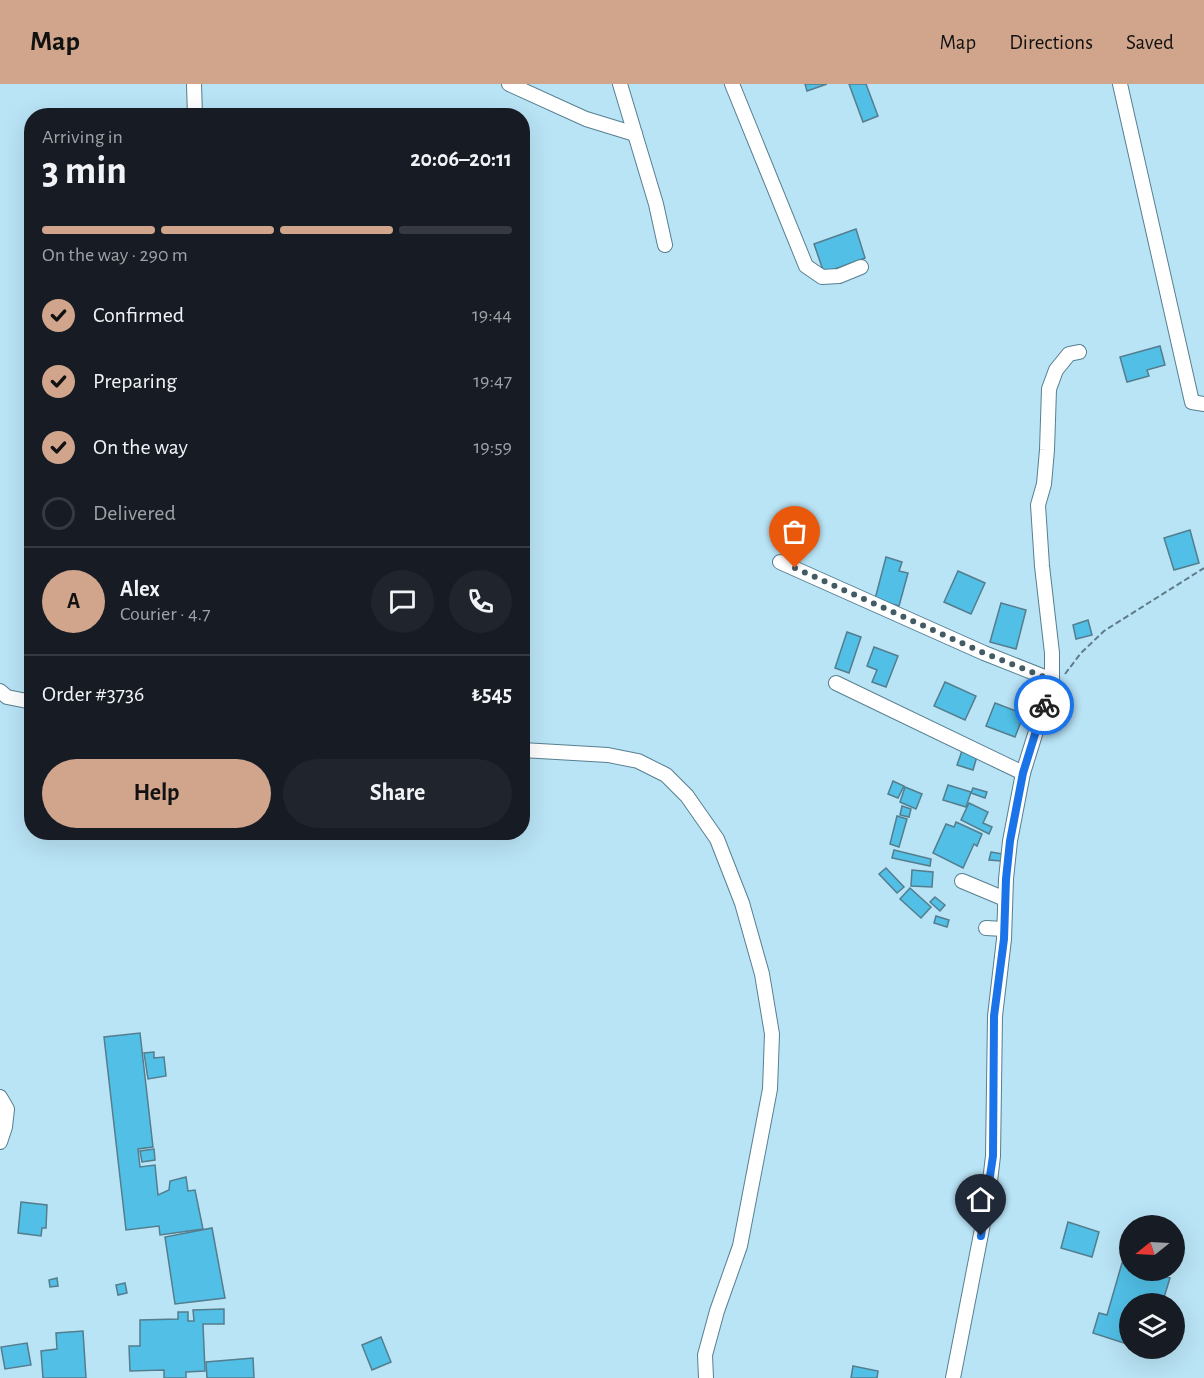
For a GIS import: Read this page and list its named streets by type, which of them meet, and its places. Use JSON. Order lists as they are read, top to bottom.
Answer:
{
  "north": "left",
  "page": {
    "header": "Map",
    "nav": ["Map", "Directions", "Saved"],
    "heading": ["3 min", "Arriving in", "20:06–20:11"],
    "panel": [
      "Alex",
      "Courier · 4.7",
      "Order #3736",
      "₺545"
    ],
    "bar": "On the way · 290 m",
    "list": [
      ["Confirmed", "19:44"],
      ["Preparing", "19:47"],
      ["On the way", "19:59"],
      "Delivered"
    ],
    "round": "A",
    "buttons": ["Help", "Share"]
  }
}
